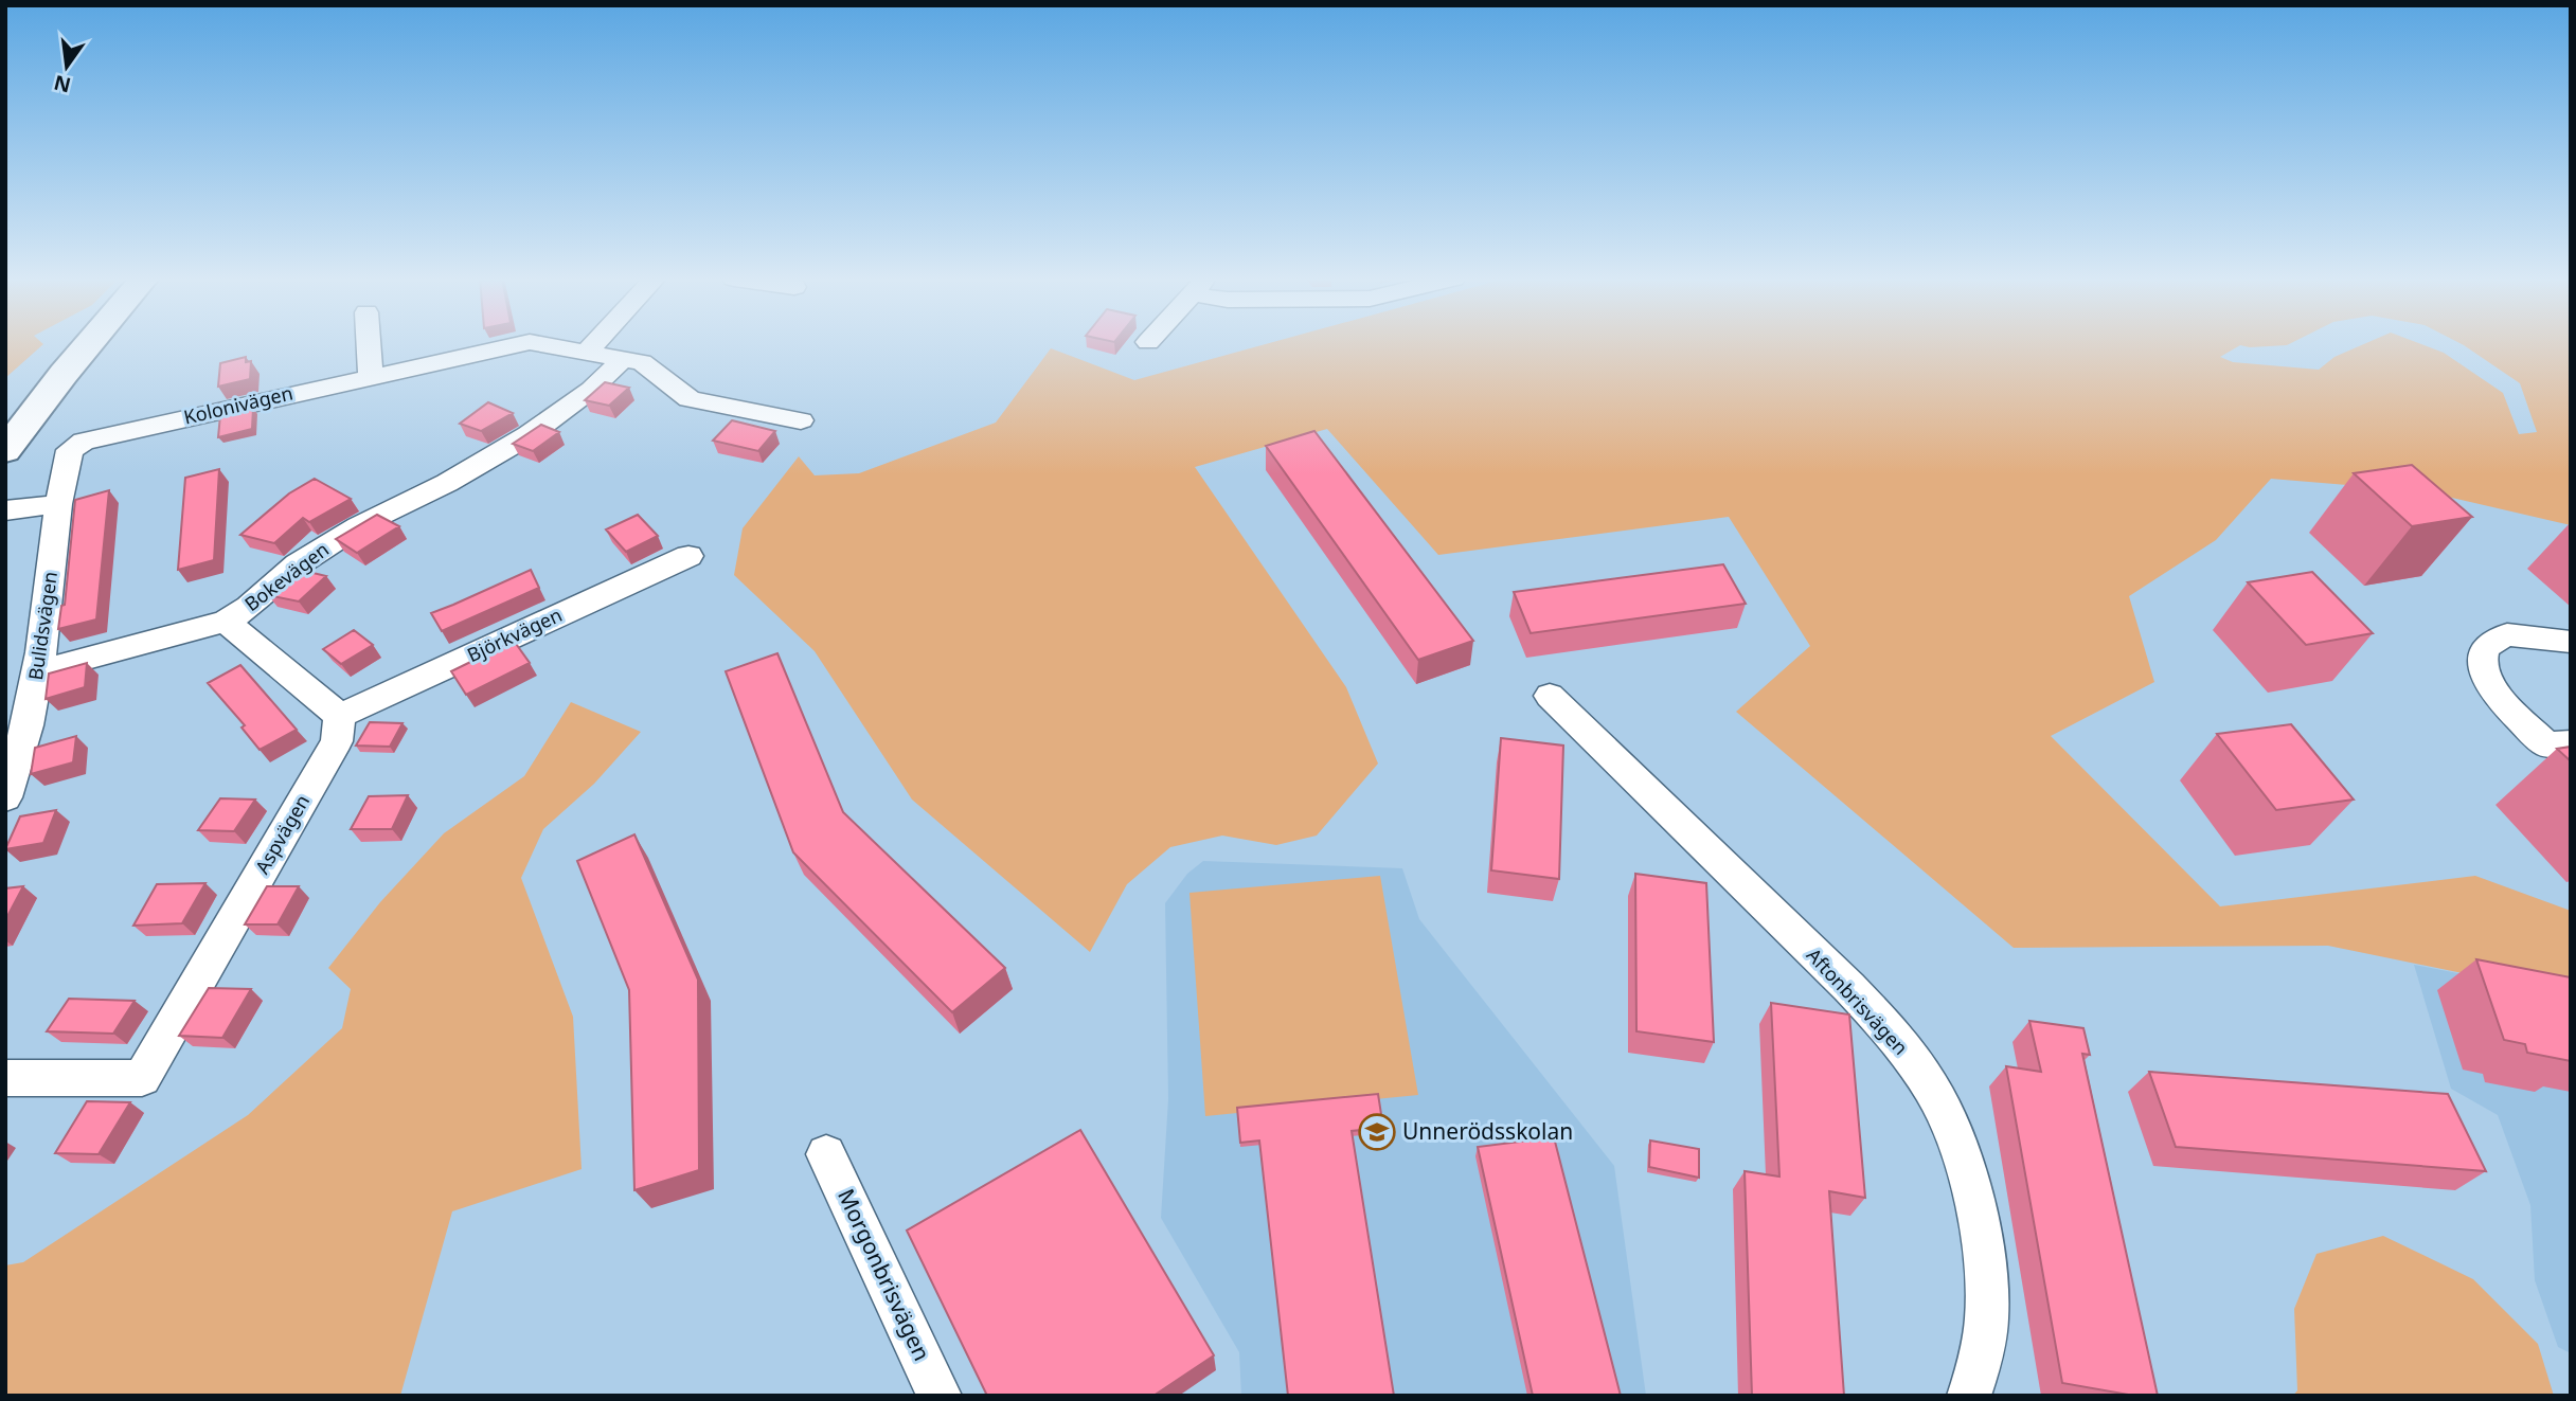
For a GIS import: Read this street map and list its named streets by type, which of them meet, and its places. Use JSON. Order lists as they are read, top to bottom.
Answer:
{
  "streets": {
    "street": [
      "Kolonivägen",
      "Bokevägen",
      "Bulidsvägen",
      "Björkvägen",
      "Aspvägen",
      "Aftonbrisvägen",
      "Morgonbrisvägen"
    ]
  },
  "crossings": [
    ["Kolonivägen", "Bokevägen"],
    ["Kolonivägen", "Bulidsvägen"],
    ["Bokevägen", "Bulidsvägen"],
    ["Björkvägen", "Aspvägen"]
  ],
  "places": {
    "school or university": ["Unnerödsskolan"]
  },
  "north": "bottom"
}
